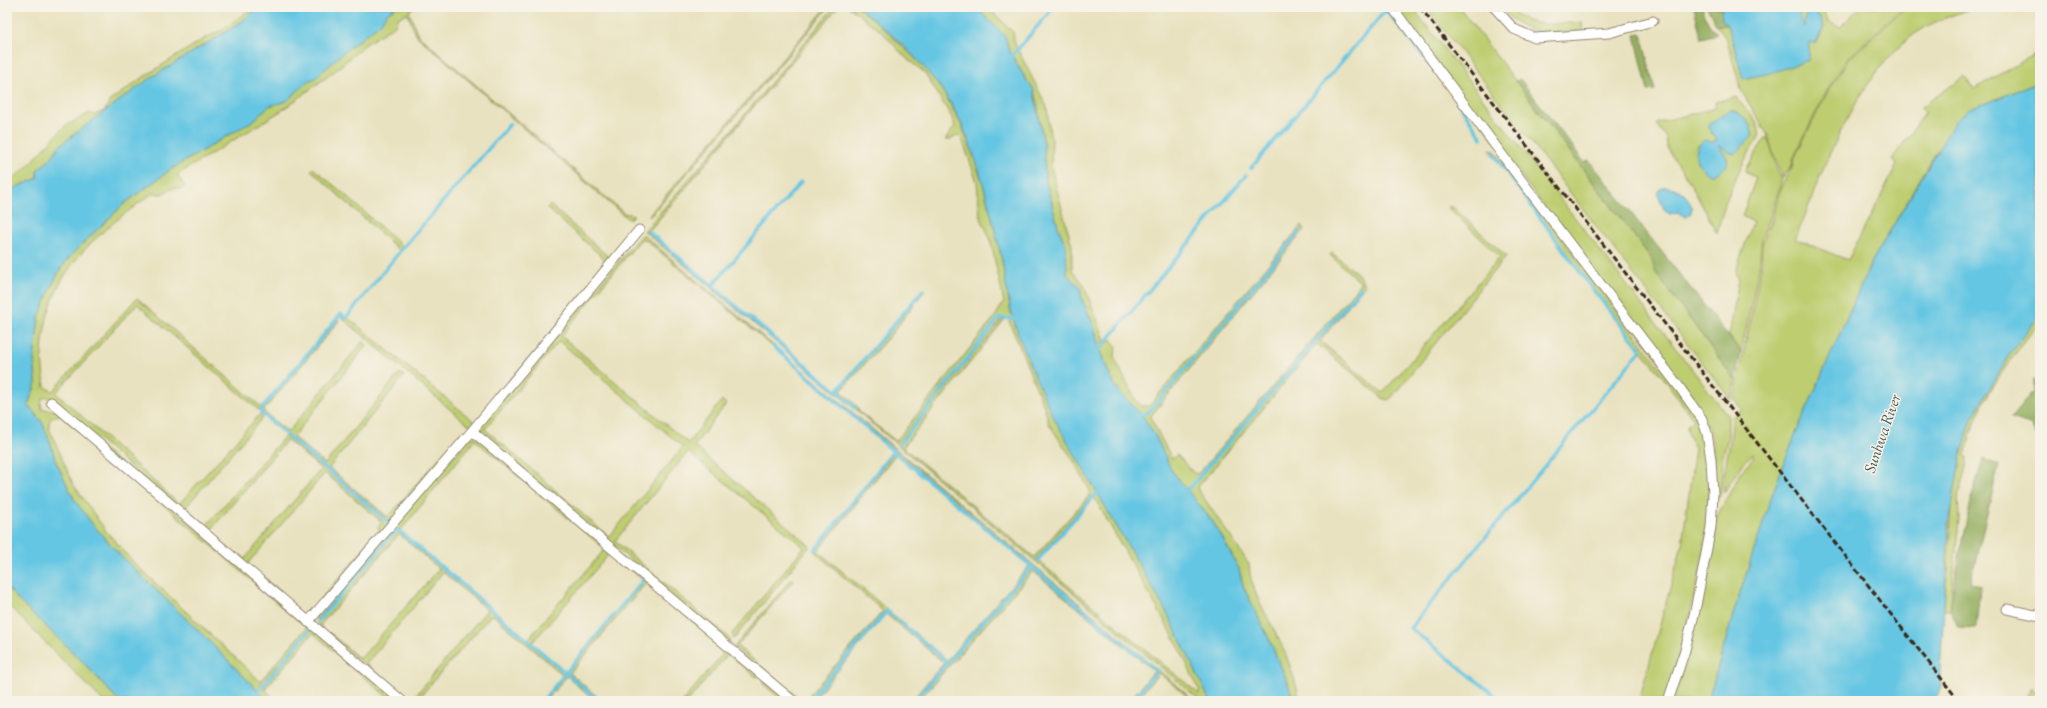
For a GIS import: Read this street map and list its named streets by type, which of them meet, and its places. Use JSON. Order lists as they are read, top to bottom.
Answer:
{
  "water": ["Sunhwa River"]
}
